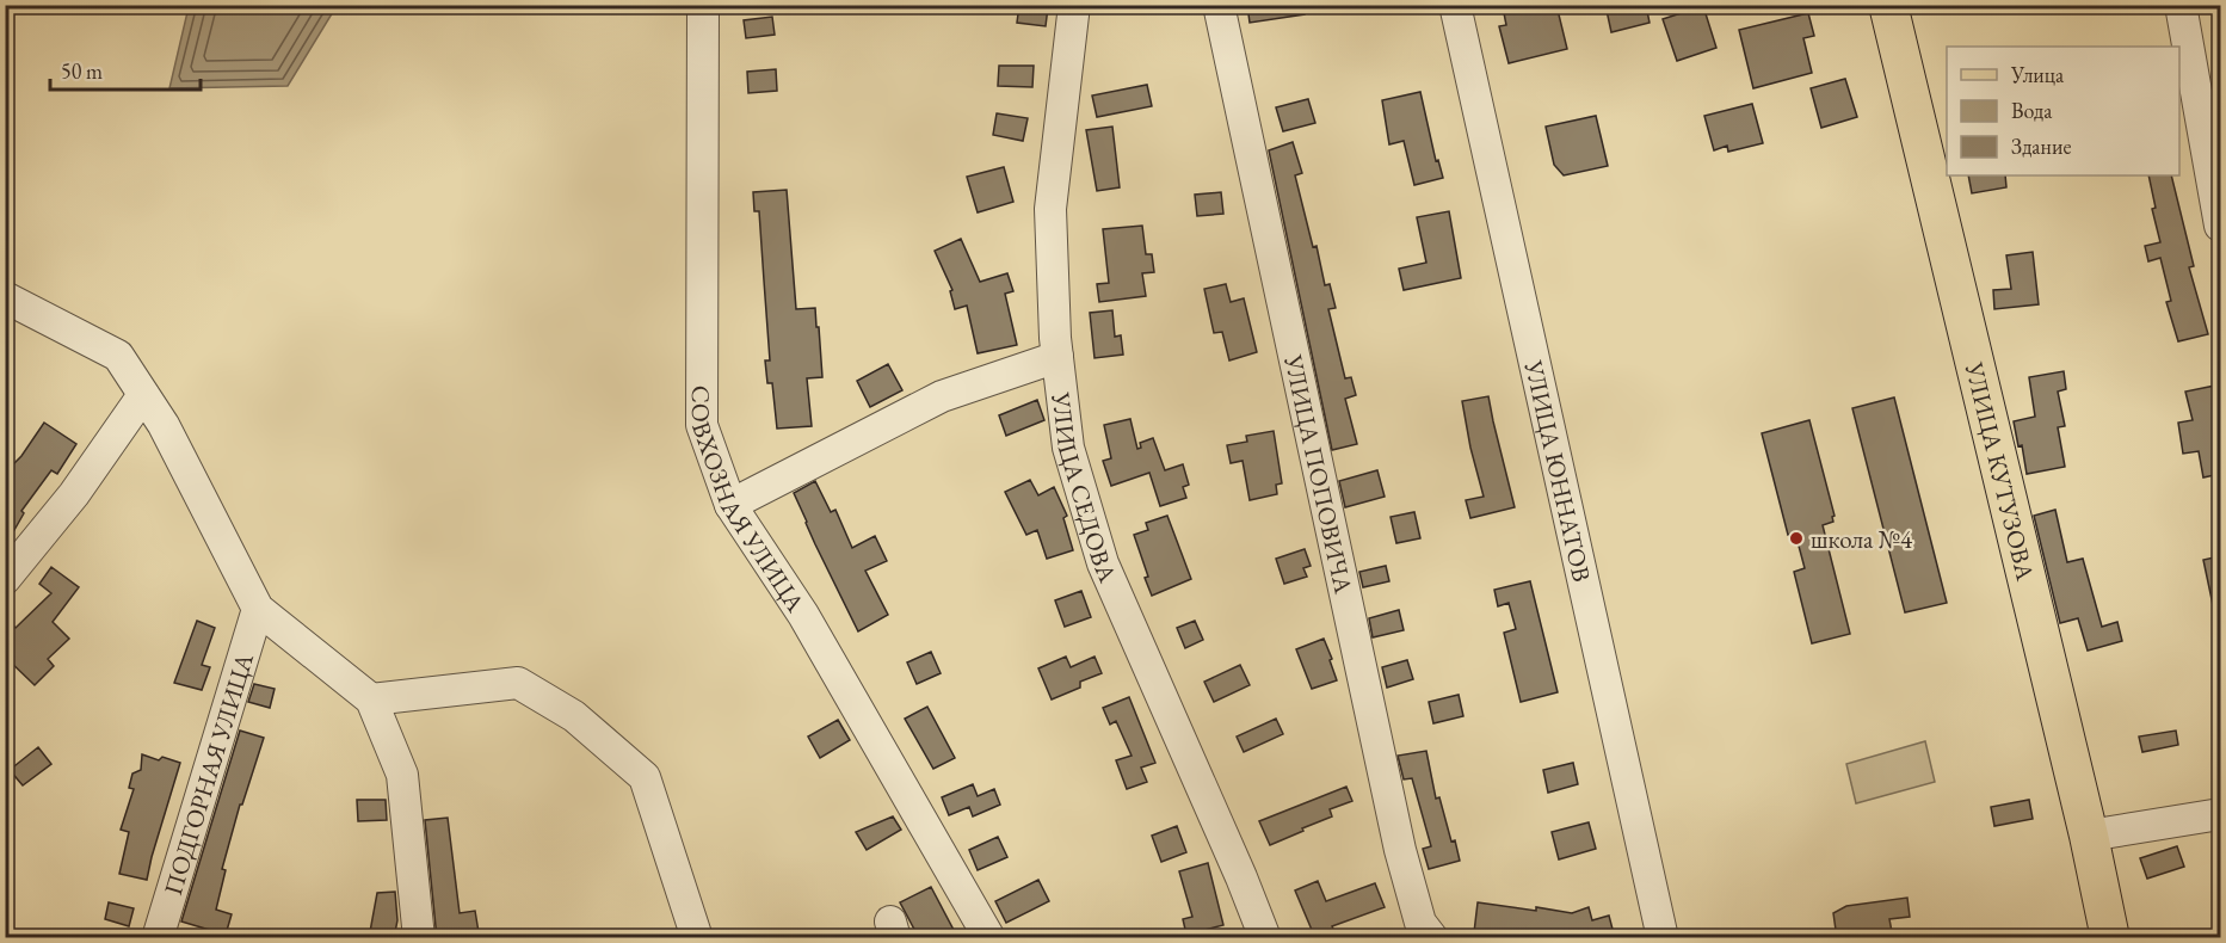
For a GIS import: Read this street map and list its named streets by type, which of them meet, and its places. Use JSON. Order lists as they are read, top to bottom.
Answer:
{
  "streets": {
    "main road": ["УЛИЦА КУТУЗОВА"],
    "street": [
      "УЛИЦА ЮННАТОВ",
      "УЛИЦА ПОПОВИЧА",
      "УЛИЦА СЕДОВА",
      "СОВХОЗНАЯ УЛИЦА",
      "ПОДГОРНАЯ УЛИЦА"
    ]
  },
  "places": ["школа №4"],
  "legend": ["Улица", "Вода", "Здание"],
  "scale_bar": "50 m"
}
